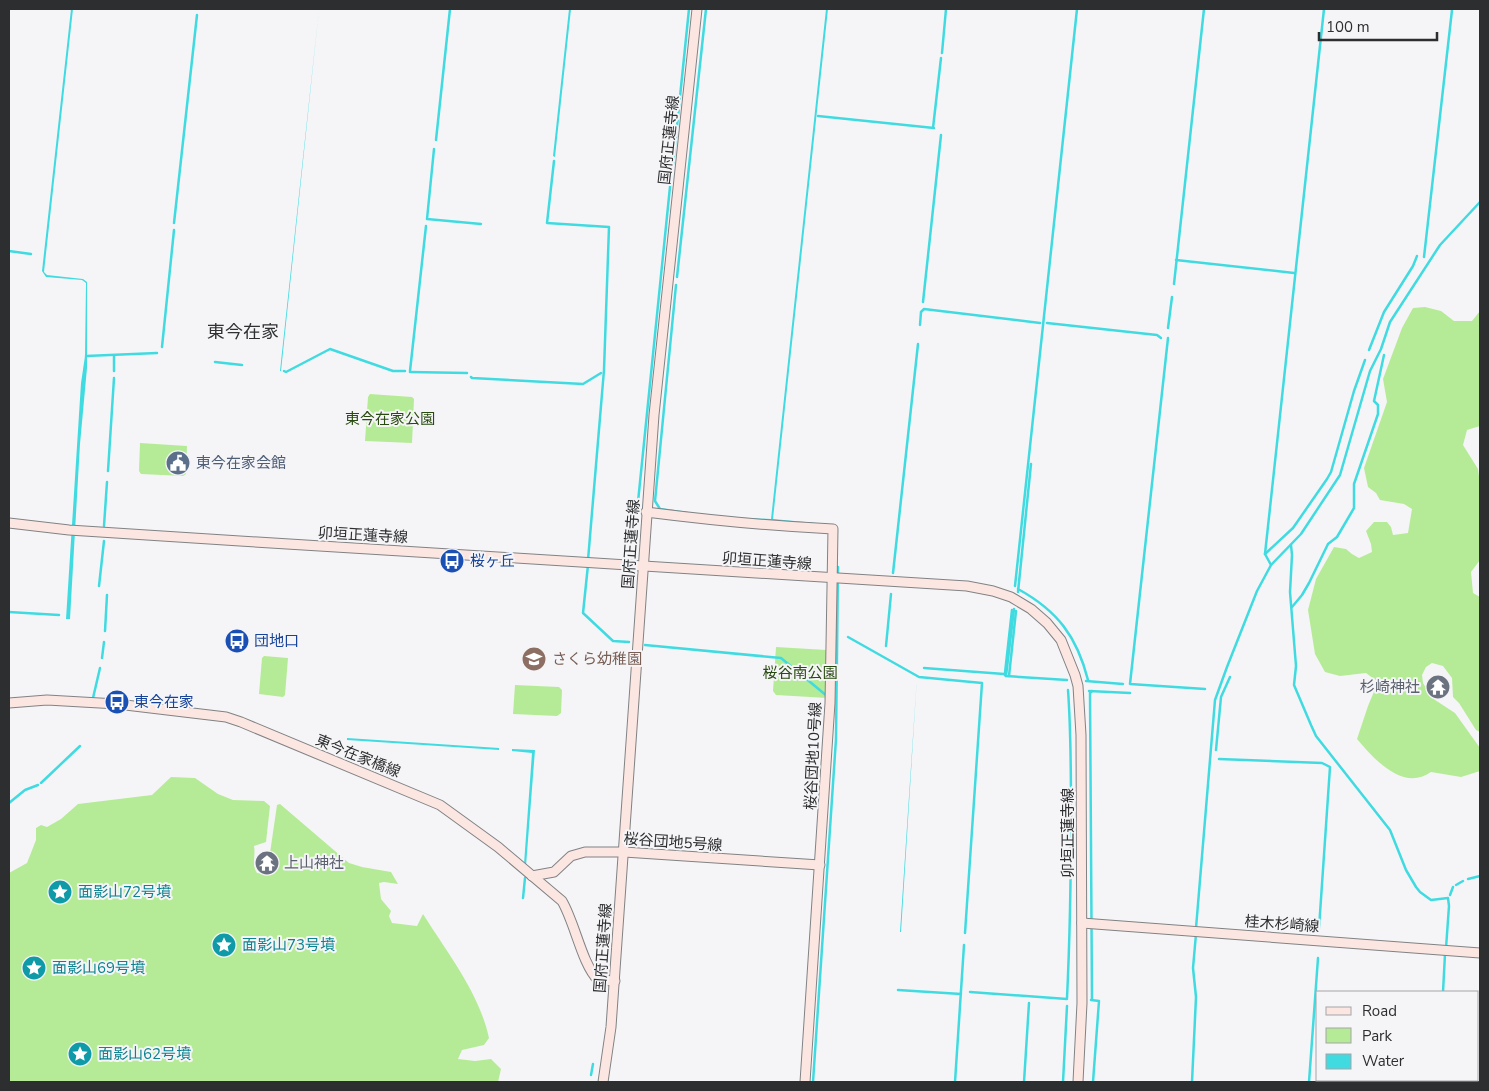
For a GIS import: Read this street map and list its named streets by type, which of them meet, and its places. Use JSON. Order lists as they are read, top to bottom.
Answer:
{
  "streets": {
    "main road": [
      "国府正蓮寺線",
      "卯垣正蓮寺線",
      "東今在家橋線",
      "桜谷団地10号線",
      "桜谷団地5号線",
      "桂木杉崎線"
    ]
  },
  "crossings": [
    ["国府正蓮寺線", "卯垣正蓮寺線"],
    ["国府正蓮寺線", "東今在家橋線"],
    ["国府正蓮寺線", "桜谷団地10号線"],
    ["国府正蓮寺線", "桜谷団地5号線"],
    ["卯垣正蓮寺線", "桜谷団地10号線"],
    ["卯垣正蓮寺線", "桂木杉崎線"],
    ["東今在家橋線", "桜谷団地5号線"],
    ["桜谷団地10号線", "桜谷団地5号線"]
  ],
  "districts": ["東今在家"],
  "parks": ["東今在家公園", "桜谷南公園"],
  "places": {
    "public building": ["東今在家会館"],
    "bus stop": ["桜ヶ丘", "団地口", "東今在家"],
    "school or university": ["さくら幼稚園"],
    "temple": ["杉崎神社", "上山神社"],
    "place": [
      "面影山72号墳",
      "面影山73号墳",
      "面影山69号墳",
      "面影山62号墳"
    ]
  },
  "legend": ["Road", "Park", "Water"],
  "scale_bar": "100 m"
}
